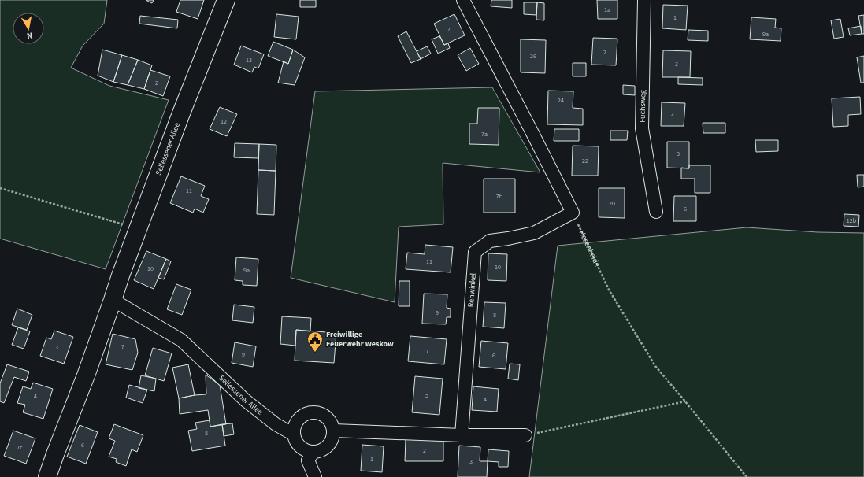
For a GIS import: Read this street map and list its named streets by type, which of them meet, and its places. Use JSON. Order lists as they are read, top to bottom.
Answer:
{
  "streets": {
    "main road": ["Sellessener Allee"],
    "street": ["Fuchsweg", "Rehwinkel"],
    "path": ["Hasenheide"]
  },
  "crossings": [
    ["Hasenheide", "Rehwinkel"]
  ],
  "places": {
    "public building": ["Freiwillige Feuerwehr Weskow"]
  },
  "house_numbers": [
    "1a",
    "1",
    "7",
    "9a",
    "2",
    "26",
    "13",
    "3",
    "2",
    "24",
    "4",
    "12",
    "7a",
    "5",
    "22",
    "11",
    "7b",
    "20",
    "6",
    "12b",
    "11",
    "10",
    "10",
    "9a",
    "9",
    "8",
    "7",
    "3",
    "7",
    "9",
    "6",
    "5",
    "4",
    "4",
    "8",
    "6",
    "7c",
    "2",
    "1",
    "3"
  ],
  "north": "bottom"
}
